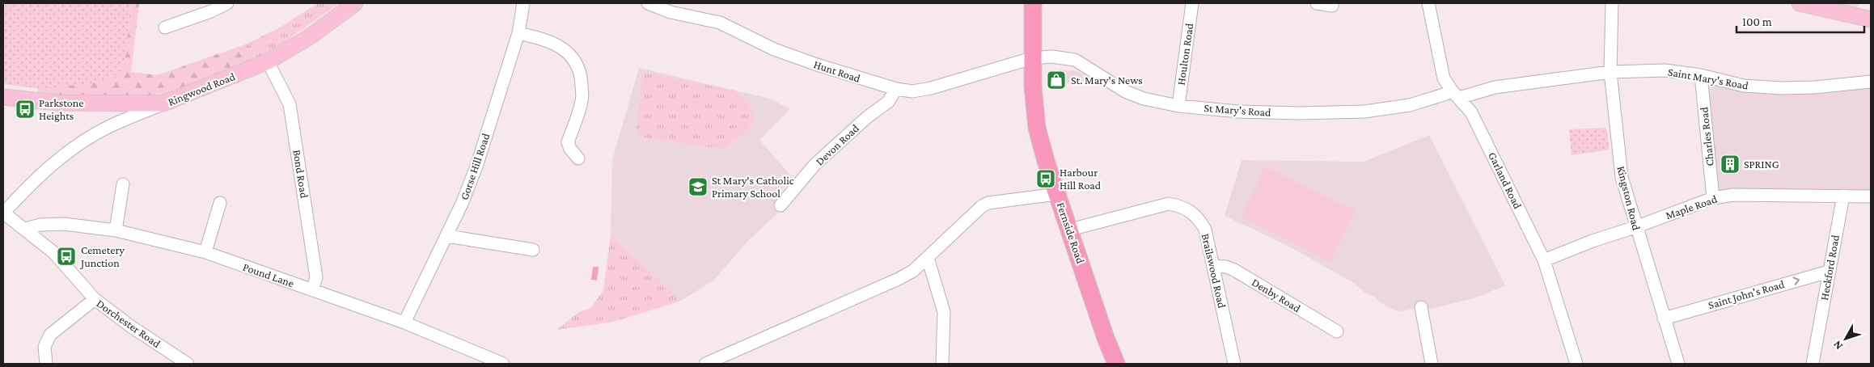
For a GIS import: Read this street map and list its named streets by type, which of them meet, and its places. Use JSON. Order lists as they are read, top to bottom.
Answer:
{
  "streets": {
    "highway": ["Fernside Road"],
    "main road": ["Ringwood Road"],
    "street": [
      "Houlton Road",
      "Hunt Road",
      "Saint Mary's Road",
      "St Mary's Road",
      "Charles Road",
      "Devon Road",
      "Gorse Hill Road",
      "Bond Road",
      "Garland Road",
      "Kingston Road",
      "Maple Road",
      "Heckford Road",
      "Brailswood Road",
      "Pound Lane",
      "Saint John's Road",
      "Denby Road",
      "Dorchester Road"
    ]
  },
  "crossings": [
    ["Houlton Road", "St Mary's Road"],
    ["Hunt Road", "St Mary's Road"],
    ["Hunt Road", "Devon Road"],
    ["Hunt Road", "Fernside Road"],
    ["Saint Mary's Road", "St Mary's Road"],
    ["Saint Mary's Road", "Charles Road"],
    ["Saint Mary's Road", "Kingston Road"],
    ["Ringwood Road", "Bond Road"],
    ["St Mary's Road", "Garland Road"],
    ["St Mary's Road", "Fernside Road"],
    ["Charles Road", "Maple Road"],
    ["Gorse Hill Road", "Pound Lane"],
    ["Bond Road", "Pound Lane"],
    ["Garland Road", "Maple Road"],
    ["Kingston Road", "Maple Road"],
    ["Kingston Road", "Saint John's Road"],
    ["Maple Road", "Heckford Road"],
    ["Fernside Road", "Brailswood Road"],
    ["Heckford Road", "Saint John's Road"],
    ["Brailswood Road", "Denby Road"],
    ["Pound Lane", "Dorchester Road"]
  ],
  "one_way": ["Saint John's Road"],
  "places": {
    "shop": ["St. Mary's News"],
    "bus stop": ["Parkstone Heights", "Harbour Hill Road", "Cemetery Junction"],
    "building": ["SPRING"],
    "school or university": ["St Mary's Catholic Primary School"]
  },
  "scale_bar": "100 m",
  "north": "bottom left"
}
